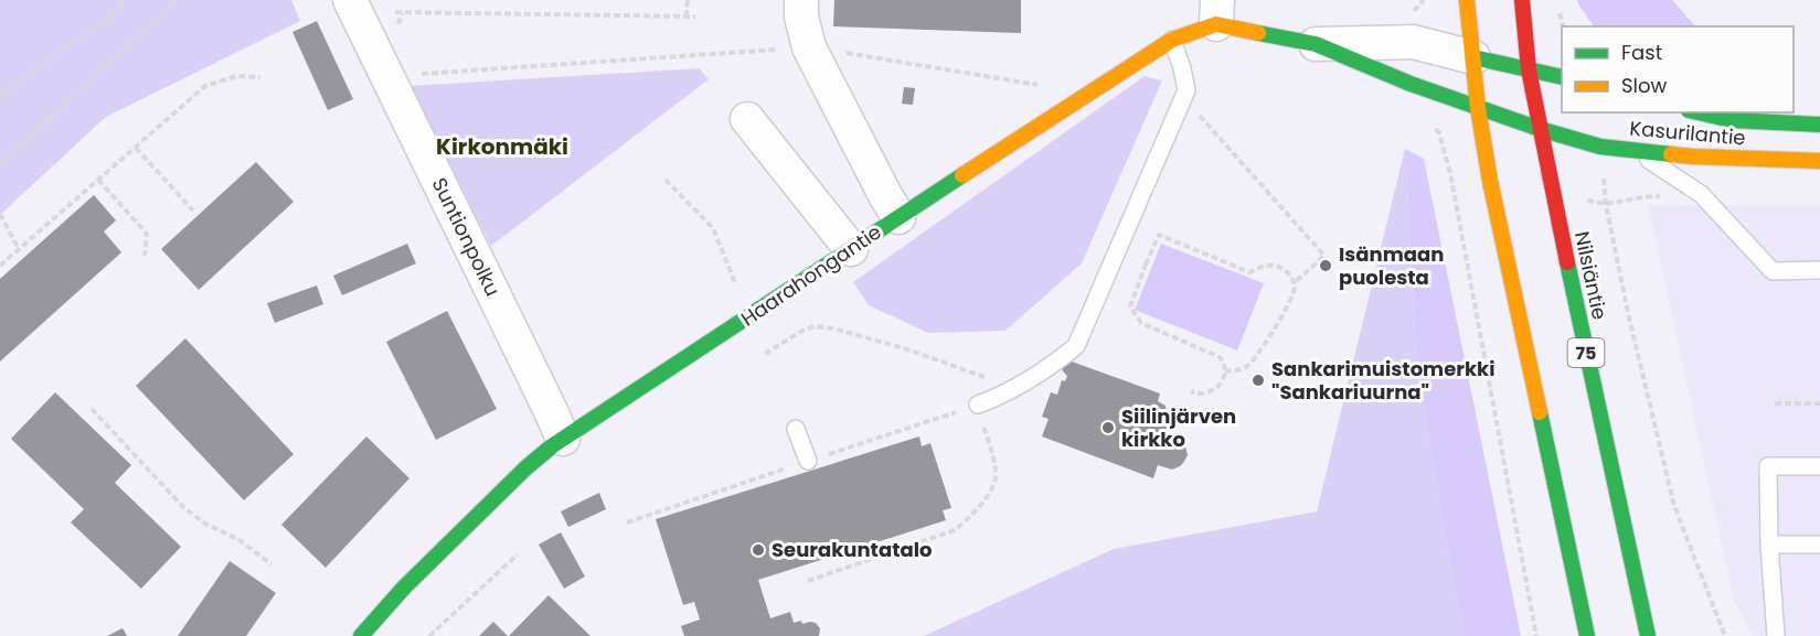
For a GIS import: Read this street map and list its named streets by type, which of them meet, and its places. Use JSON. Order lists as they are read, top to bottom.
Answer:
{
  "streets": {
    "street": [
      "Kasurilantie",
      "Suntionpolku",
      "Haarahongantie",
      "Nilsiäntie",
      "75"
    ]
  },
  "crossings": [
    ["Kasurilantie", "Haarahongantie"],
    ["Kasurilantie", "Nilsiäntie"],
    ["Suntionpolku", "Haarahongantie"]
  ],
  "districts": ["Kirkonmäki"],
  "places": [
    "Isänmaan puolesta",
    "Sankarimuistomerkki \"Sankariuurna\"",
    "Siilinjärven kirkko",
    "Seurakuntatalo"
  ],
  "legend": ["Fast", "Slow"]
}
